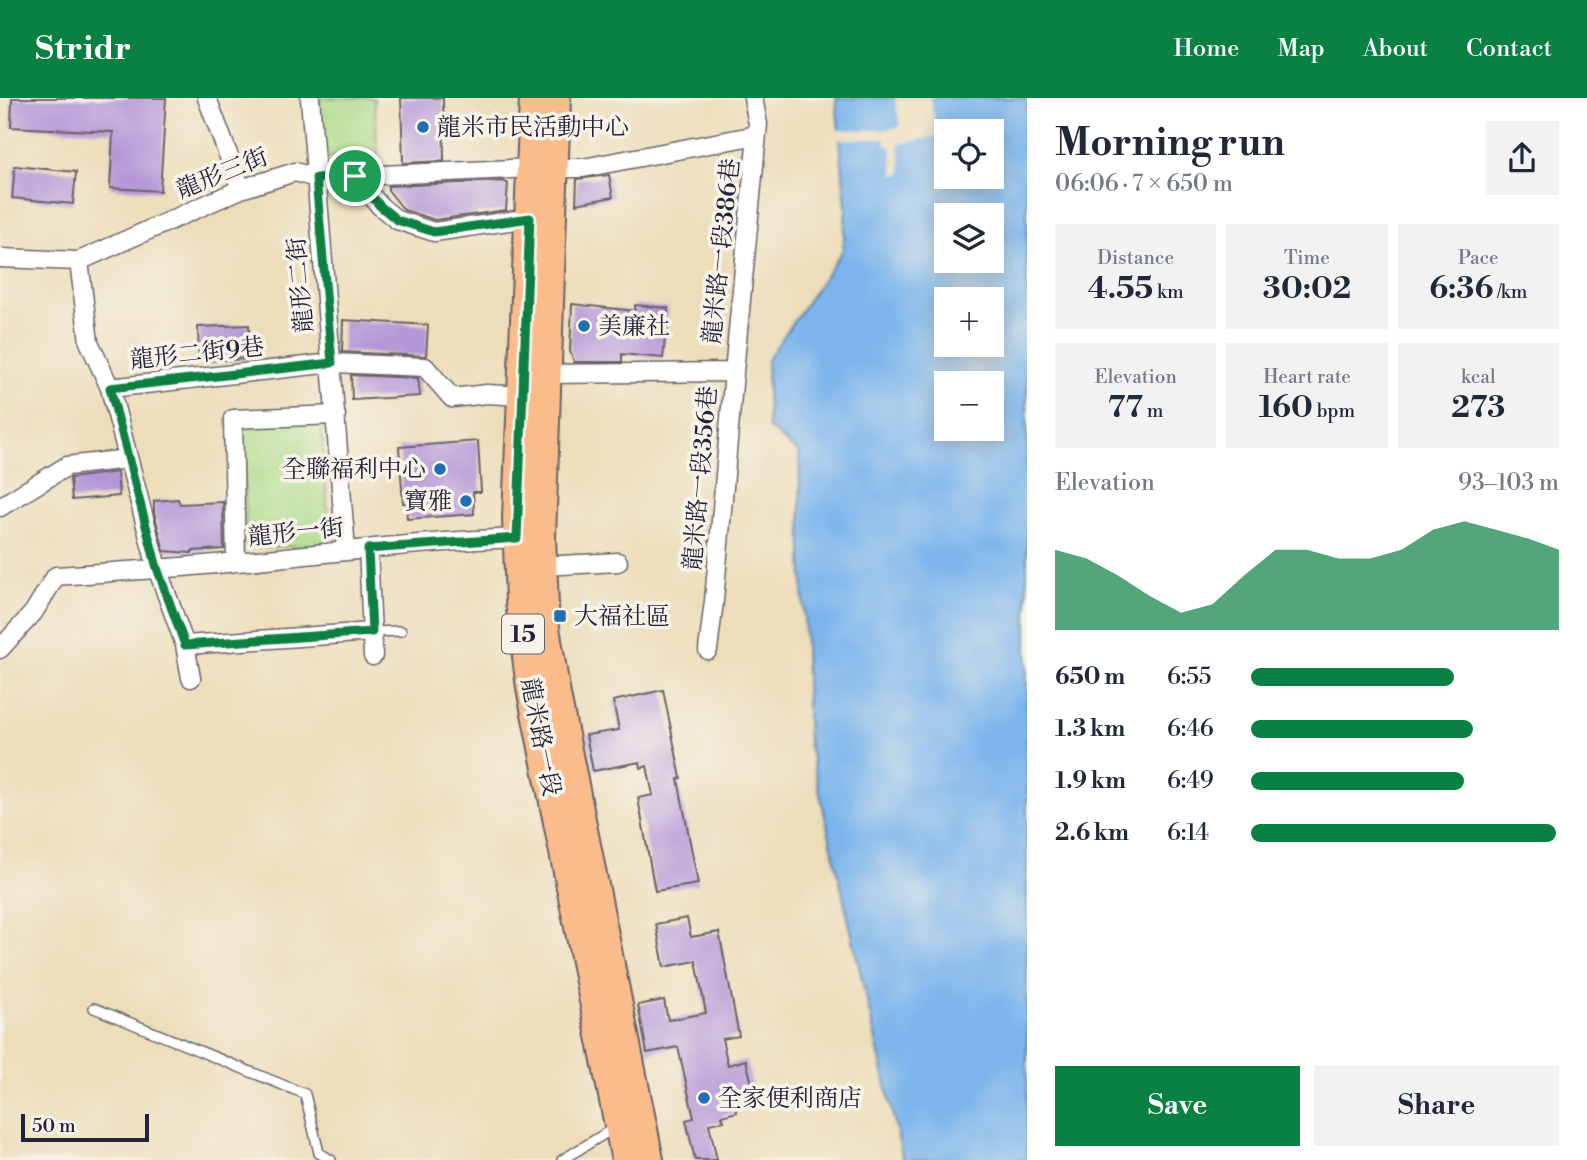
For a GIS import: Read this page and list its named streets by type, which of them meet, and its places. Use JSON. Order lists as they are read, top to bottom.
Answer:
{
  "streets": {
    "main road": ["15", "龍米路一段"],
    "street": [
      "龍形三街",
      "龍米路一段386巷",
      "龍形二街",
      "龍形二街9巷",
      "龍米路一段356巷",
      "龍形一街"
    ]
  },
  "crossings": [
    ["龍形三街", "龍米路一段386巷"],
    ["龍形三街", "龍形二街"],
    ["龍形三街", "龍米路一段"],
    ["龍米路一段386巷", "龍米路一段356巷"],
    ["龍米路一段386巷", "龍米路一段"],
    ["龍形二街", "龍形二街9巷"],
    ["龍形二街", "龍形一街"],
    ["龍形二街9巷", "龍米路一段"],
    ["龍米路一段356巷", "龍米路一段"],
    ["龍形一街", "龍米路一段"]
  ],
  "places": {
    "other": [
      "龍米市民活動中心",
      "美廉社",
      "全聯福利中心",
      "寶雅",
      "全家便利商店"
    ],
    "transit": ["大福社區"]
  },
  "scale_bar": "50 m",
  "page": {
    "header": "Stridr",
    "nav": [
      "Home",
      "Map",
      "About",
      "Contact"
    ],
    "heading": ["Morning run", "06:06 · 7 × 650 m"],
    "map_buttons": ["+", "−"],
    "stats": [
      ["Distance", "4.55 km"],
      ["Time", "30:02"],
      ["Pace", "6:36 /km"],
      ["Elevation", "77 m"],
      ["Heart rate", "160 bpm"],
      ["kcal", "273"]
    ],
    "chart": ["Elevation", "93–103 m"],
    "list": [
      {
        "name": "650 m",
        "note": "6:55"
      },
      {
        "name": "1.3 km",
        "note": "6:46"
      },
      {
        "name": "1.9 km",
        "note": "6:49"
      },
      {
        "name": "2.6 km",
        "note": "6:14"
      }
    ],
    "buttons": ["Save", "Share"],
    "scale": "50 m"
  }
}
